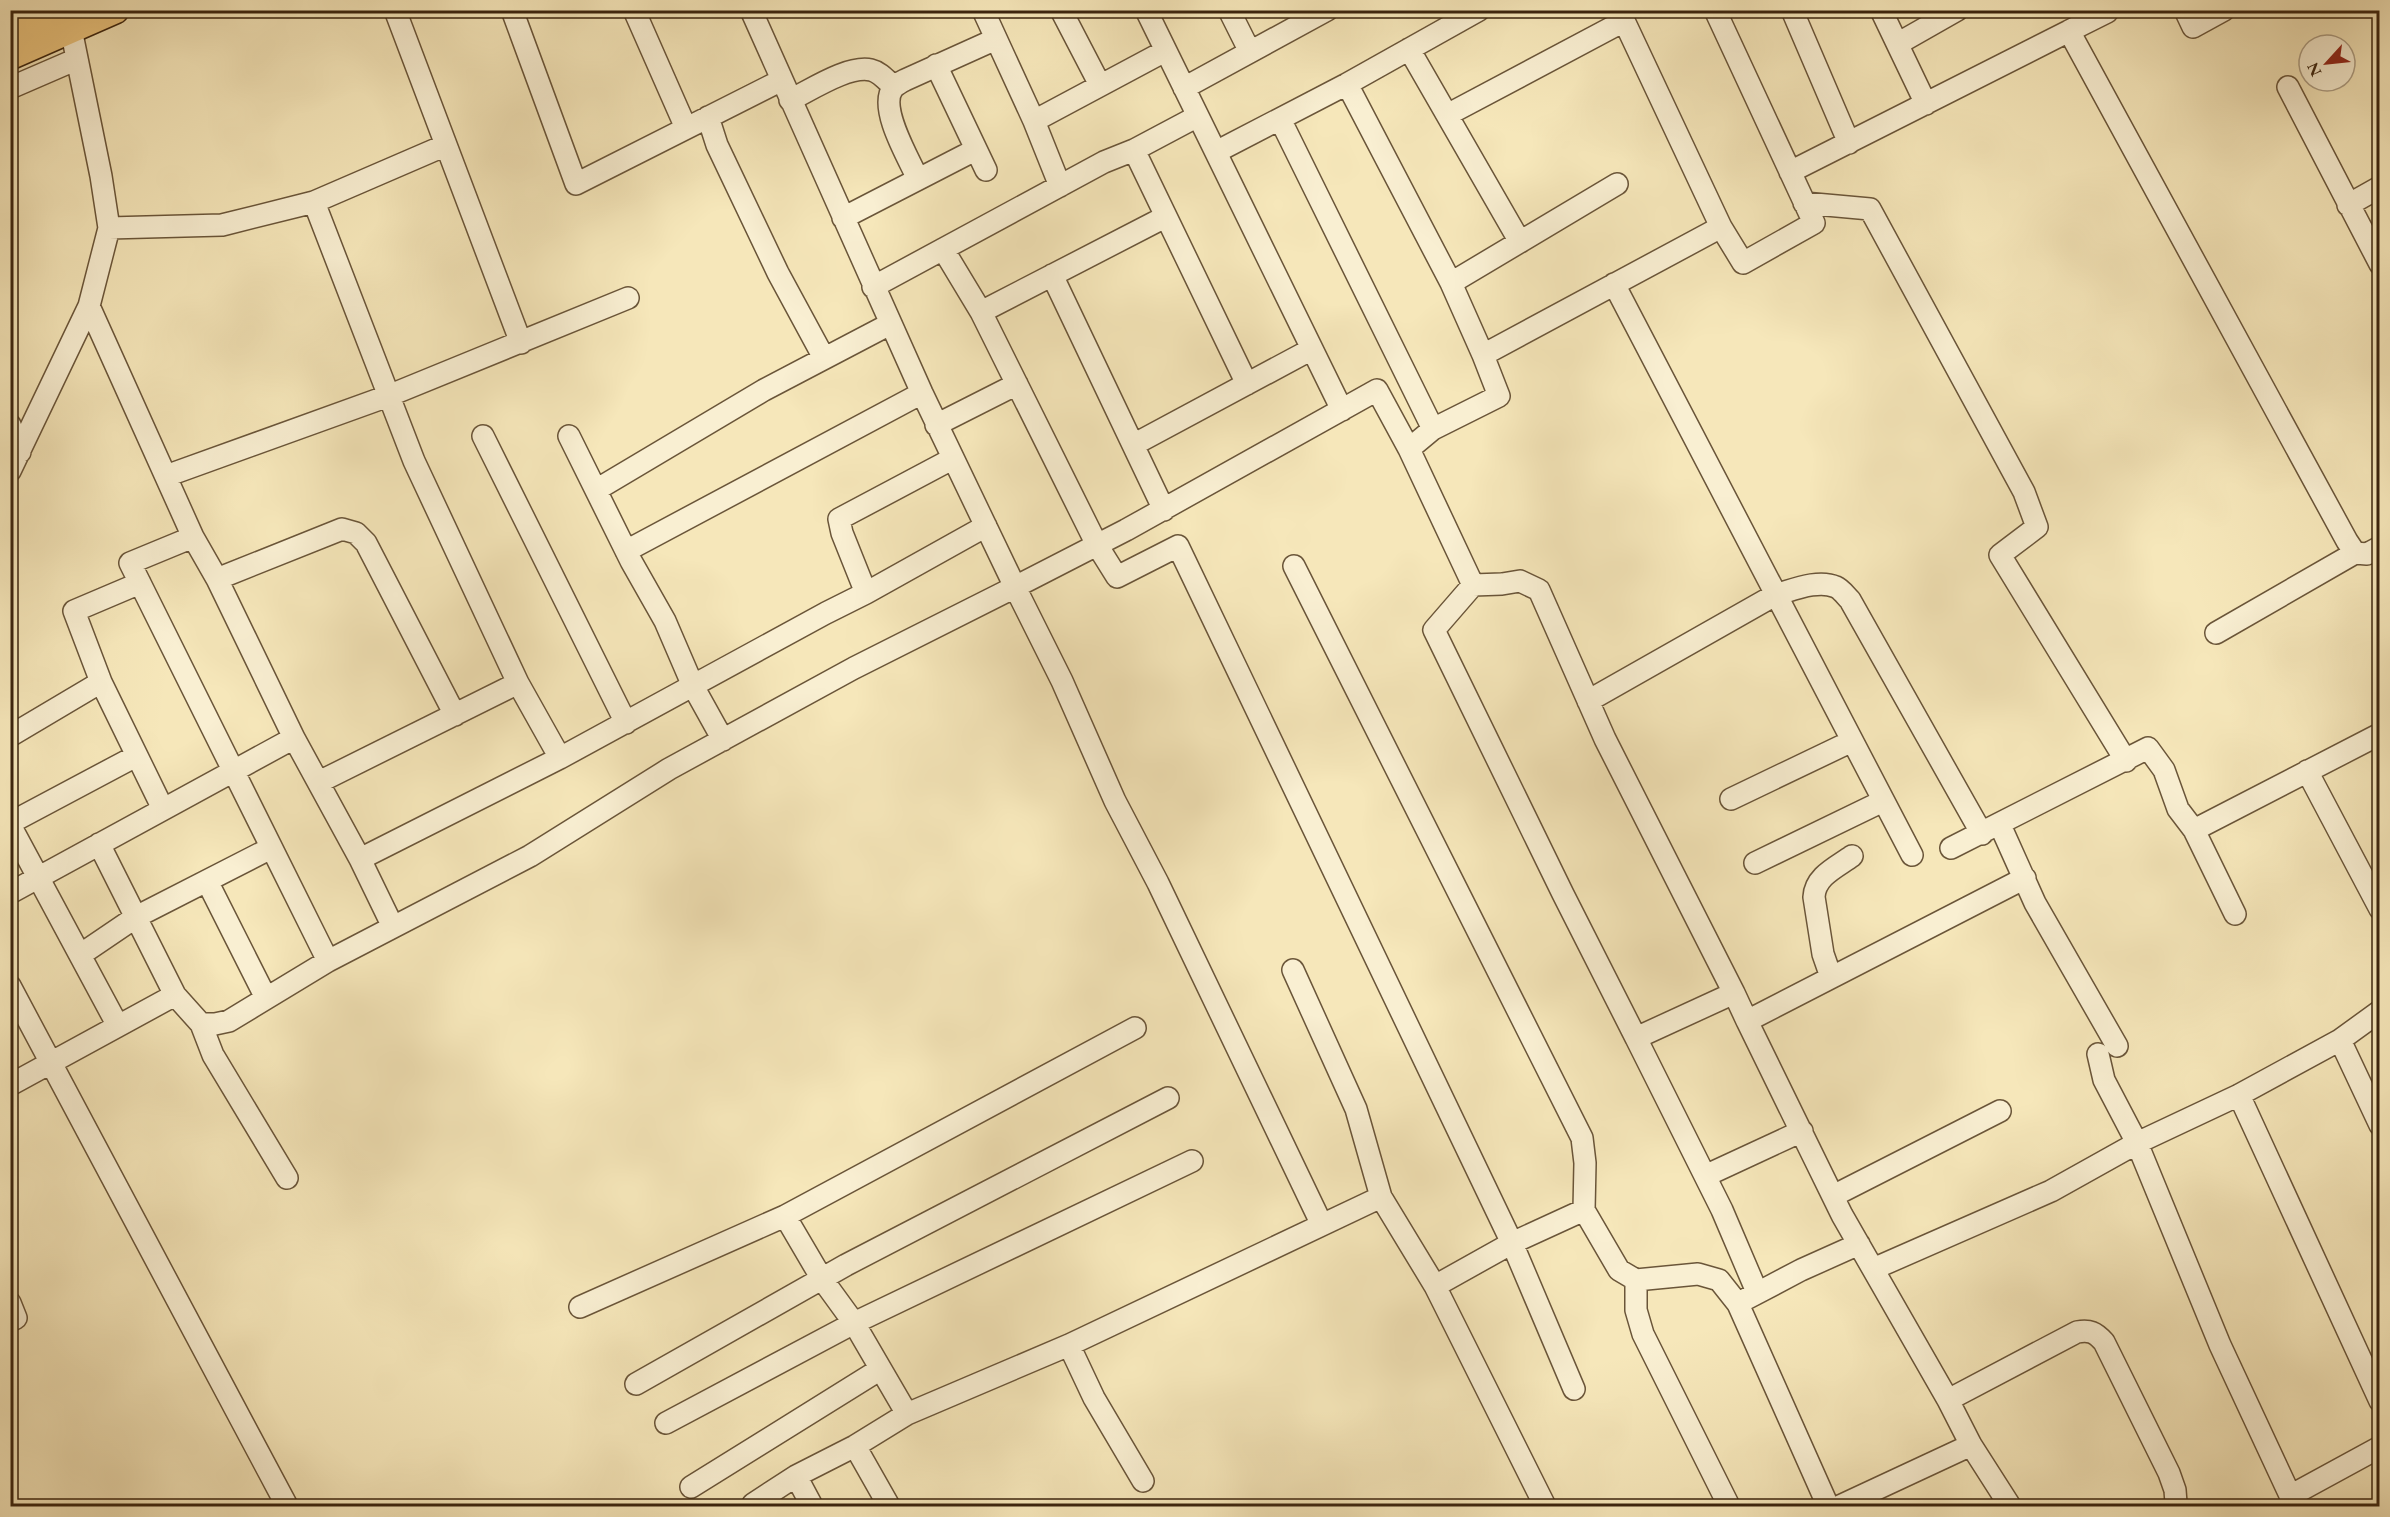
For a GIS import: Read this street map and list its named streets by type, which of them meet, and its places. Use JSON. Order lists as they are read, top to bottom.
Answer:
{
  "north": "bottom left"
}
